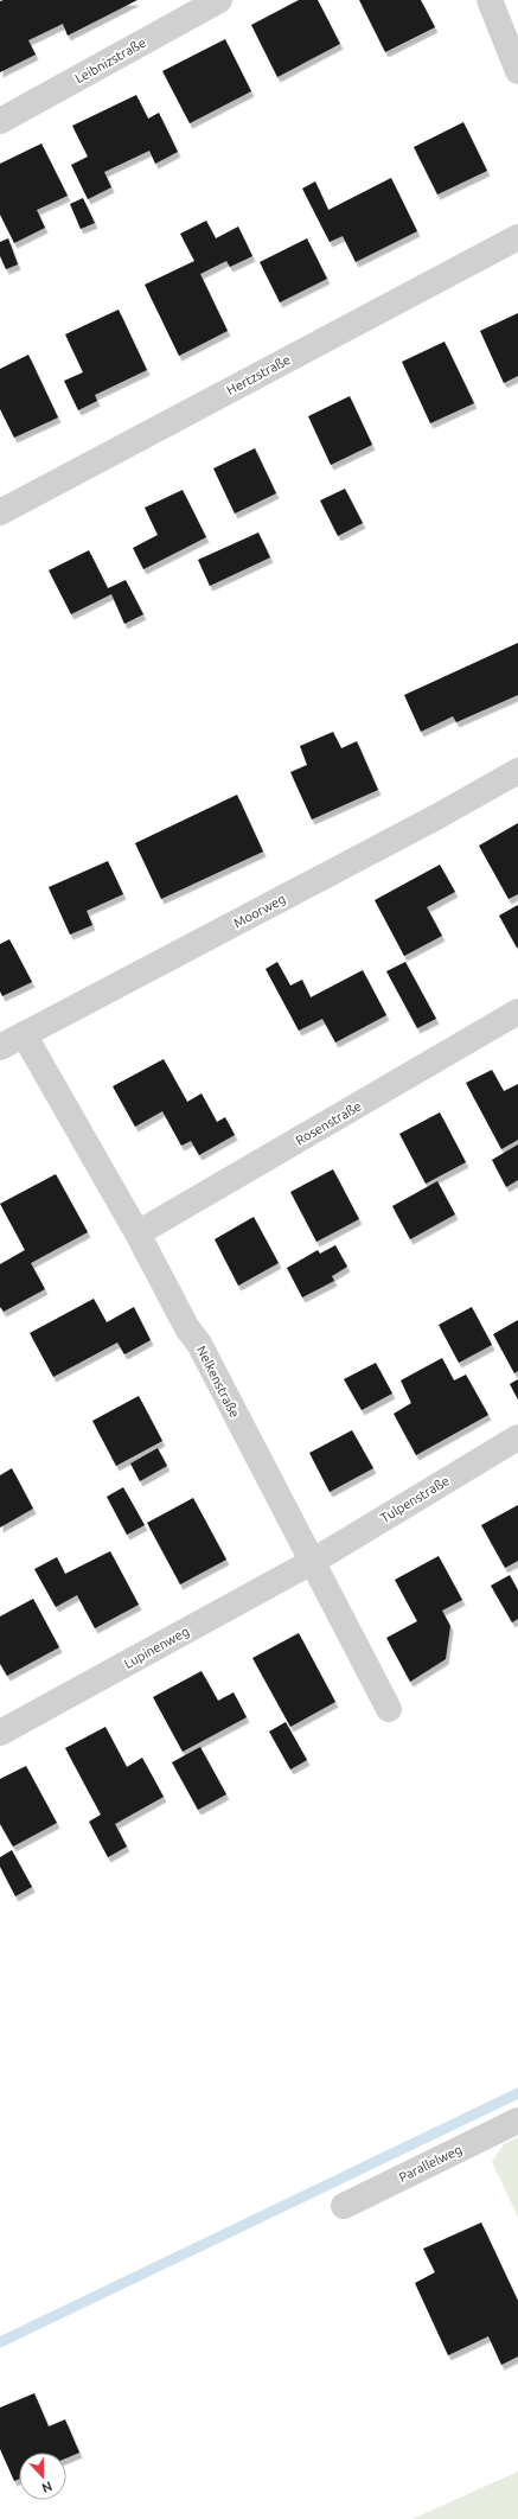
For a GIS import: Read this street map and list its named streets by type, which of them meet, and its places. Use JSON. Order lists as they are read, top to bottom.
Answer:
{
  "streets": {
    "street": [
      "Leibnizstraße",
      "Hertzstraße",
      "Moorweg",
      "Rosenstraße",
      "Nelkenstraße",
      "Tulpenstraße",
      "Lupinenweg",
      "Parallelweg"
    ]
  },
  "crossings": [
    ["Moorweg", "Nelkenstraße"],
    ["Rosenstraße", "Nelkenstraße"],
    ["Nelkenstraße", "Tulpenstraße"],
    ["Nelkenstraße", "Lupinenweg"],
    ["Tulpenstraße", "Lupinenweg"]
  ],
  "north": "bottom"
}
